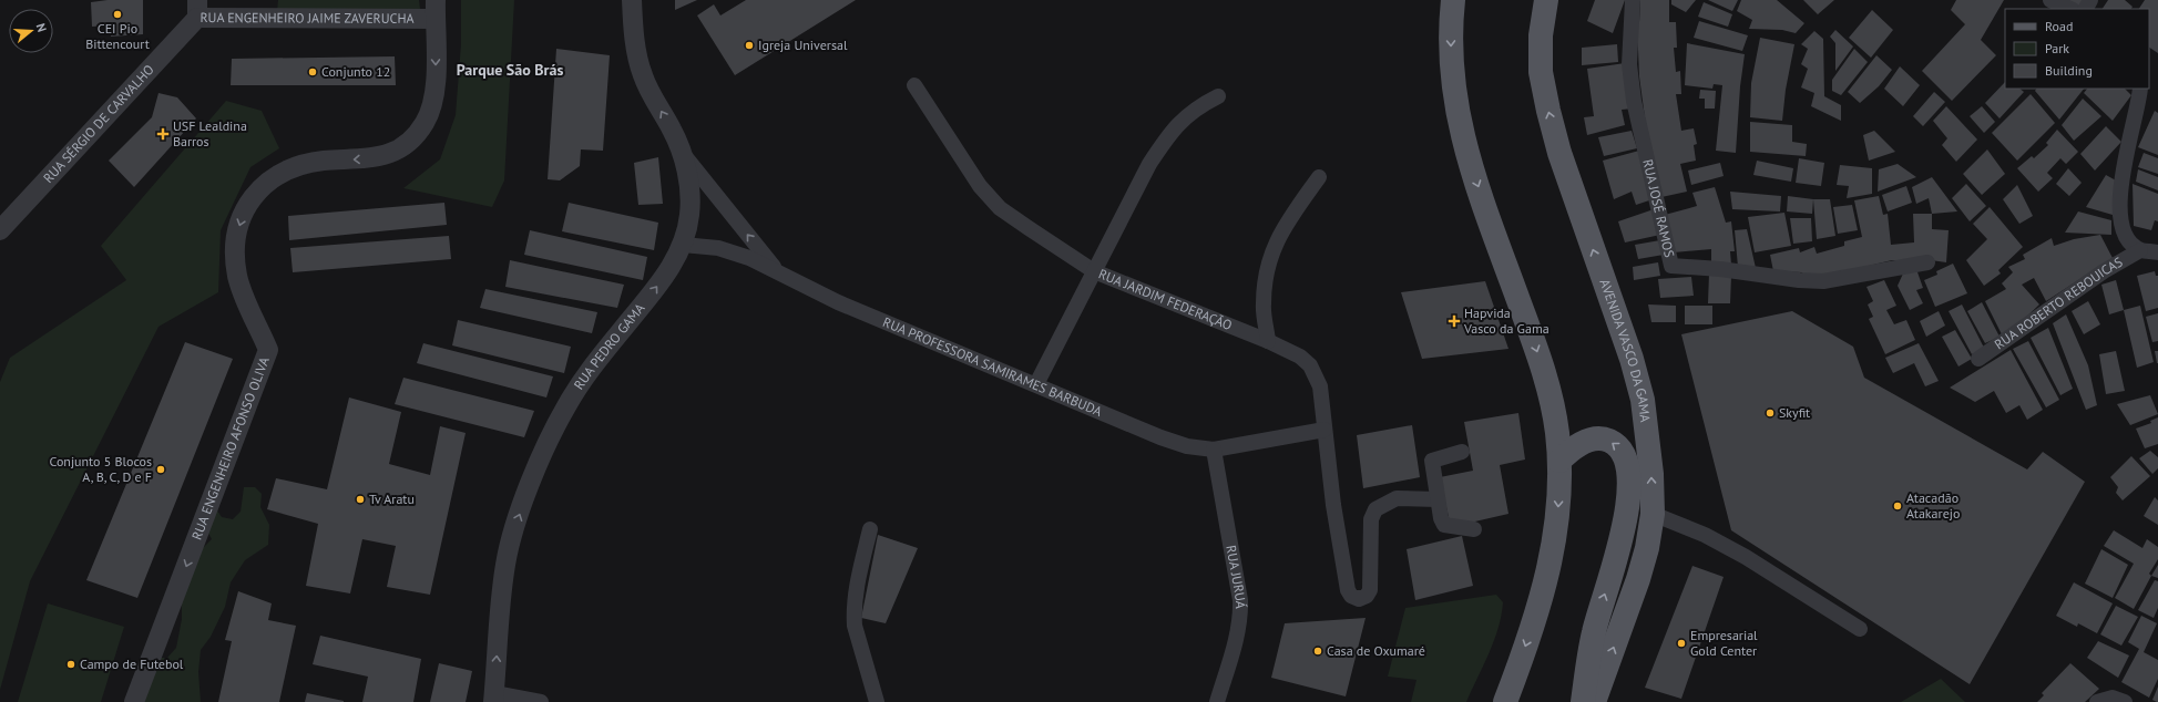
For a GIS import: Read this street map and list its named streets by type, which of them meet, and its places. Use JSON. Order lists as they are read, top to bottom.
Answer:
{
  "streets": {
    "main road": ["AVENIDA VASCO DA GAMA"],
    "street": [
      "RUA ENGENHEIRO JAIME ZAVERUCHA",
      "RUA SÉRGIO DE CARVALHO",
      "RUA JOSÉ RAMOS",
      "RUA JARDIM FEDERAÇÃO",
      "RUA ROBERTO REBOUICAS",
      "RUA PEDRO GAMA",
      "RUA PROFESSORA SAMIRAMES BARBUDA",
      "RUA ENGENHEIRO AFONSO OLIVA",
      "RUA JURUÁ"
    ]
  },
  "crossings": [
    ["RUA ENGENHEIRO JAIME ZAVERUCHA", "RUA SÉRGIO DE CARVALHO"],
    ["RUA ENGENHEIRO JAIME ZAVERUCHA", "RUA ENGENHEIRO AFONSO OLIVA"],
    ["RUA PEDRO GAMA", "RUA PROFESSORA SAMIRAMES BARBUDA"],
    ["RUA PROFESSORA SAMIRAMES BARBUDA", "RUA JURUÁ"]
  ],
  "one_way": ["RUA PEDRO GAMA", "RUA ENGENHEIRO AFONSO OLIVA"],
  "districts": ["Parque São Brás"],
  "places": {
    "other": [
      "CEI Pio Bittencourt",
      "Igreja Universal",
      "Conjunto 12",
      "Skyfit",
      "Conjunto 5 Blocos A, B, C, D e F",
      "Tv Aratu",
      "Atacadão Atakarejo",
      "Empresarial Gold Center",
      "Casa de Oxumaré",
      "Campo de Futebol"
    ],
    "health": ["USF Lealdina Barros", "Hapvida Vasco da Gama"]
  },
  "legend": ["Road", "Park", "Building"],
  "north": "right"
}
